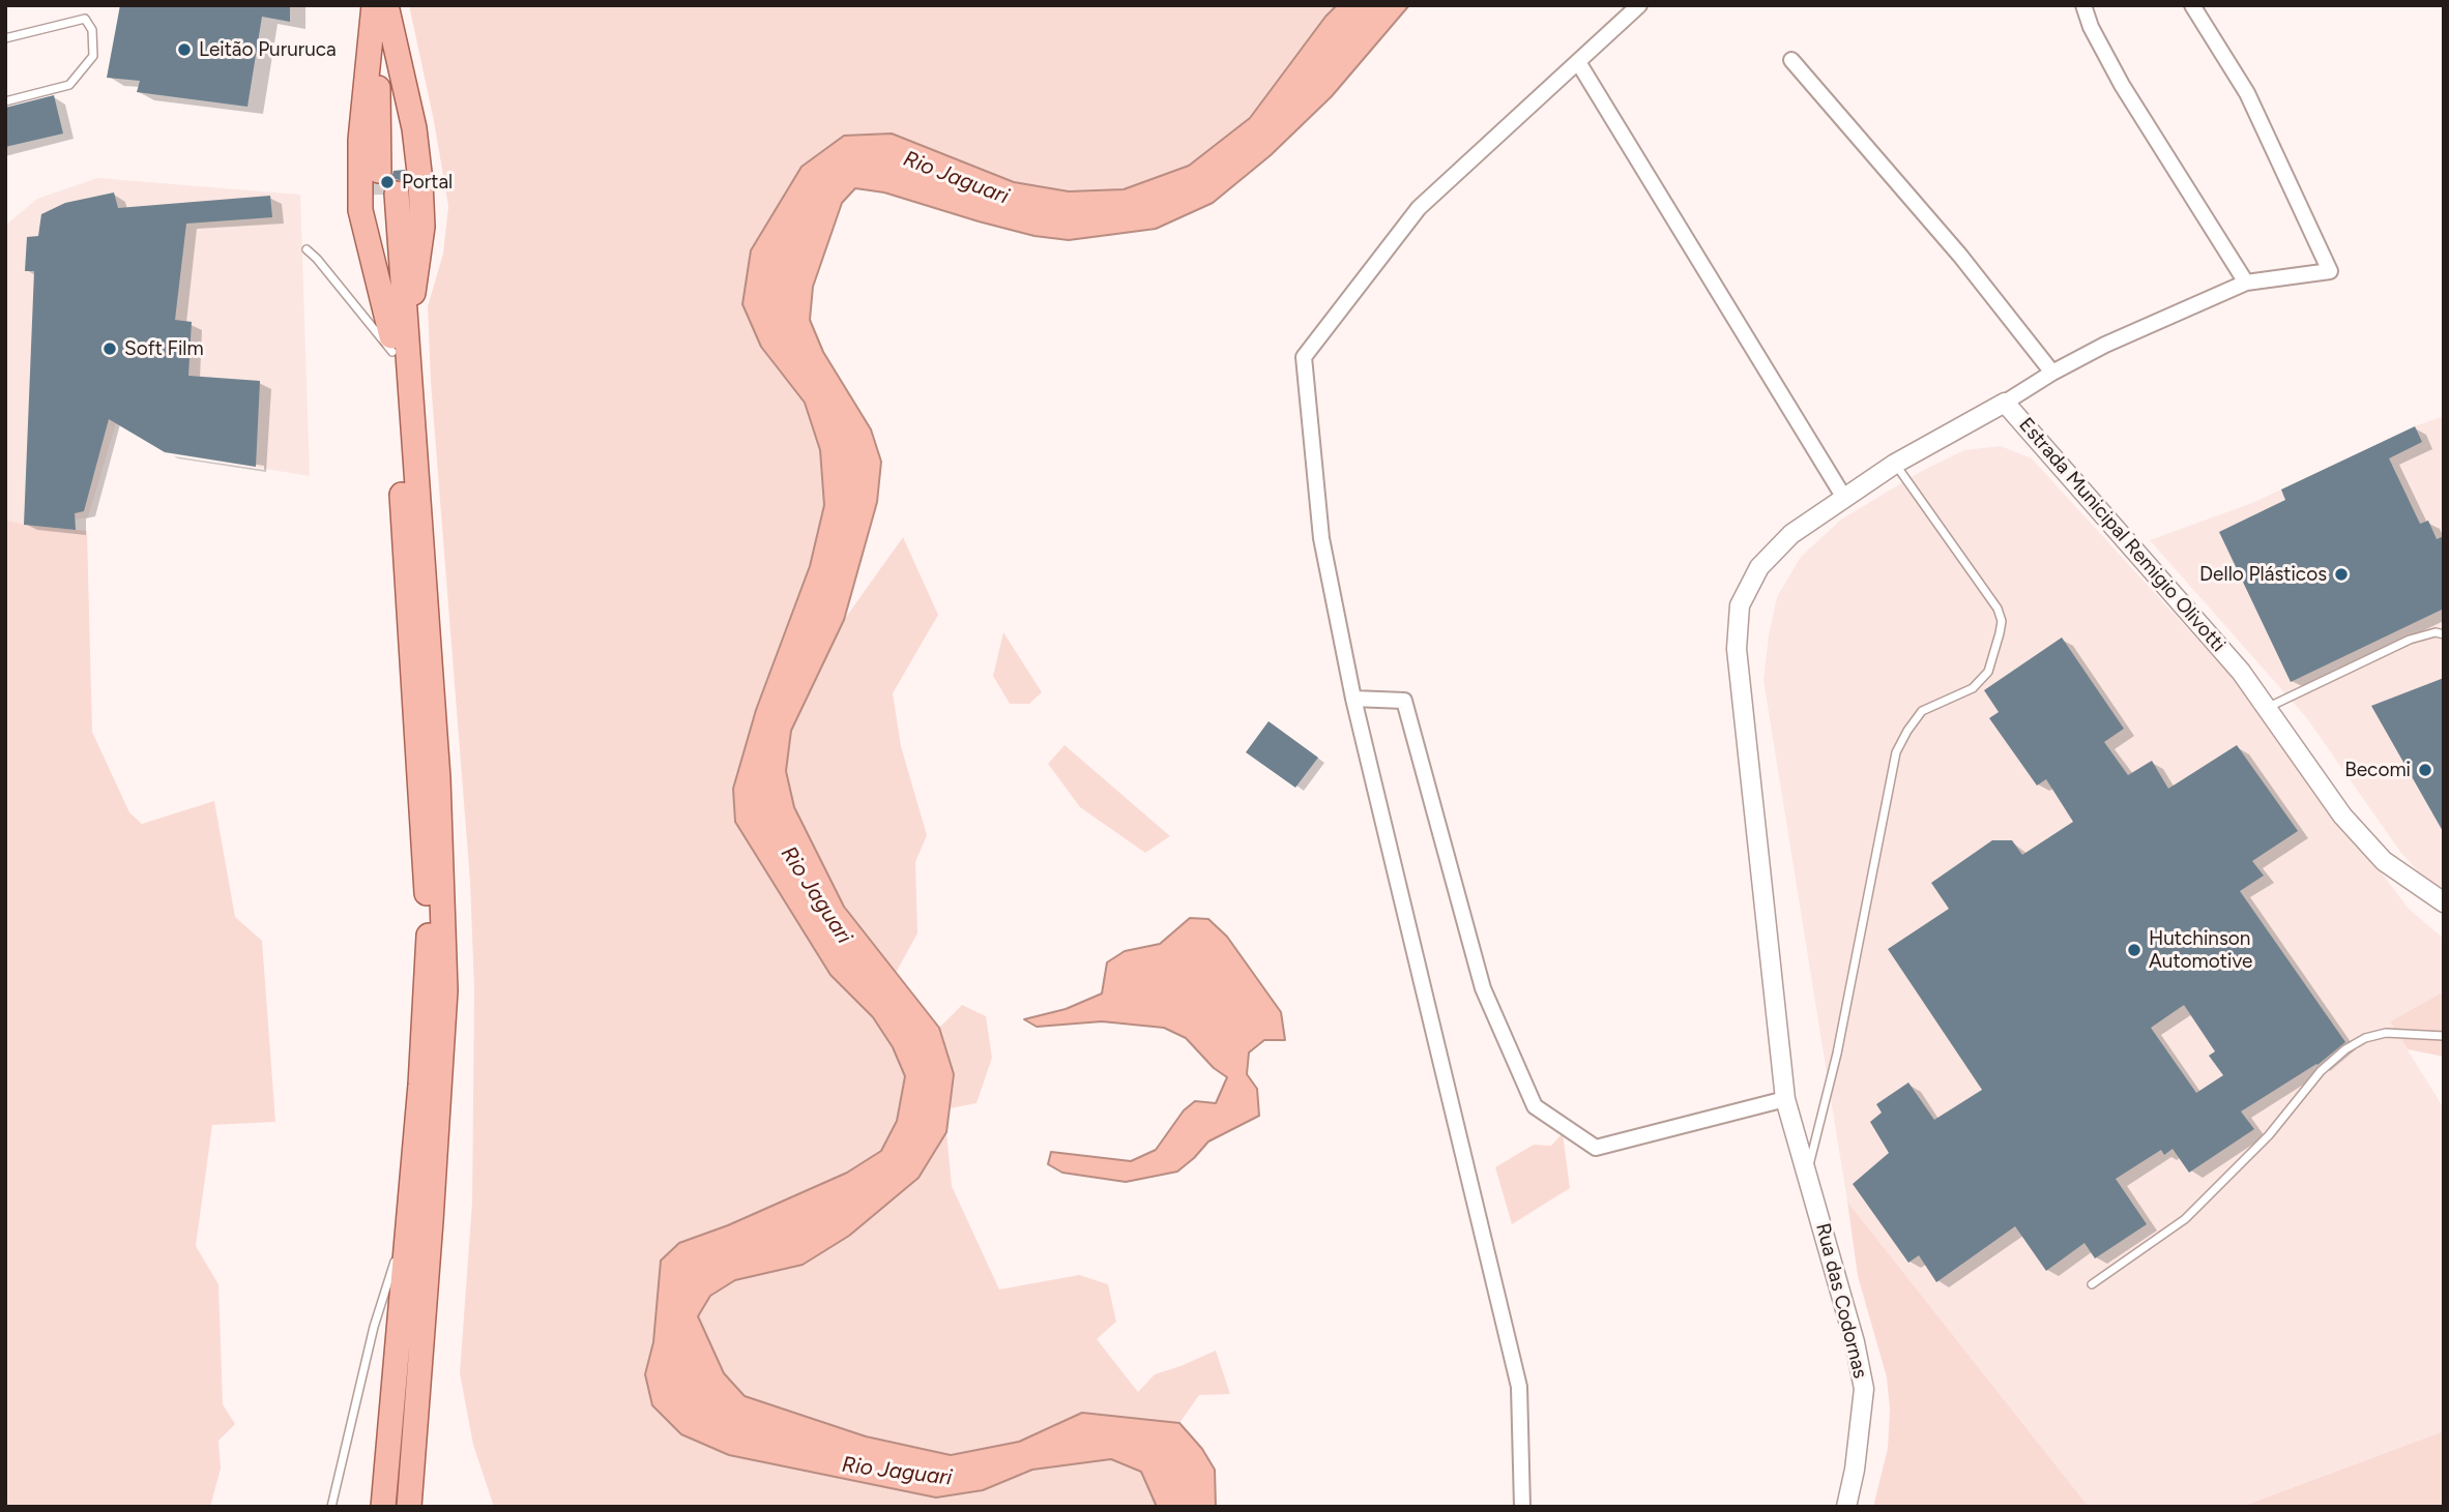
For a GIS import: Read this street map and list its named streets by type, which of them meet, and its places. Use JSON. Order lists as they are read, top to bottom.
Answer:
{
  "streets": {
    "street": ["Estrada Municipal Remigio Olivotti", "Rua das Codornas"]
  },
  "crossings": [
    ["Estrada Municipal Remigio Olivotti", "Rua das Codornas"]
  ],
  "water": ["Rio Jaguari"],
  "places": [
    "Leitão Pururuca",
    "Portal",
    "Soft Film",
    "Dello Plásticos",
    "Becomi",
    "Hutchinson Automotive"
  ]
}
